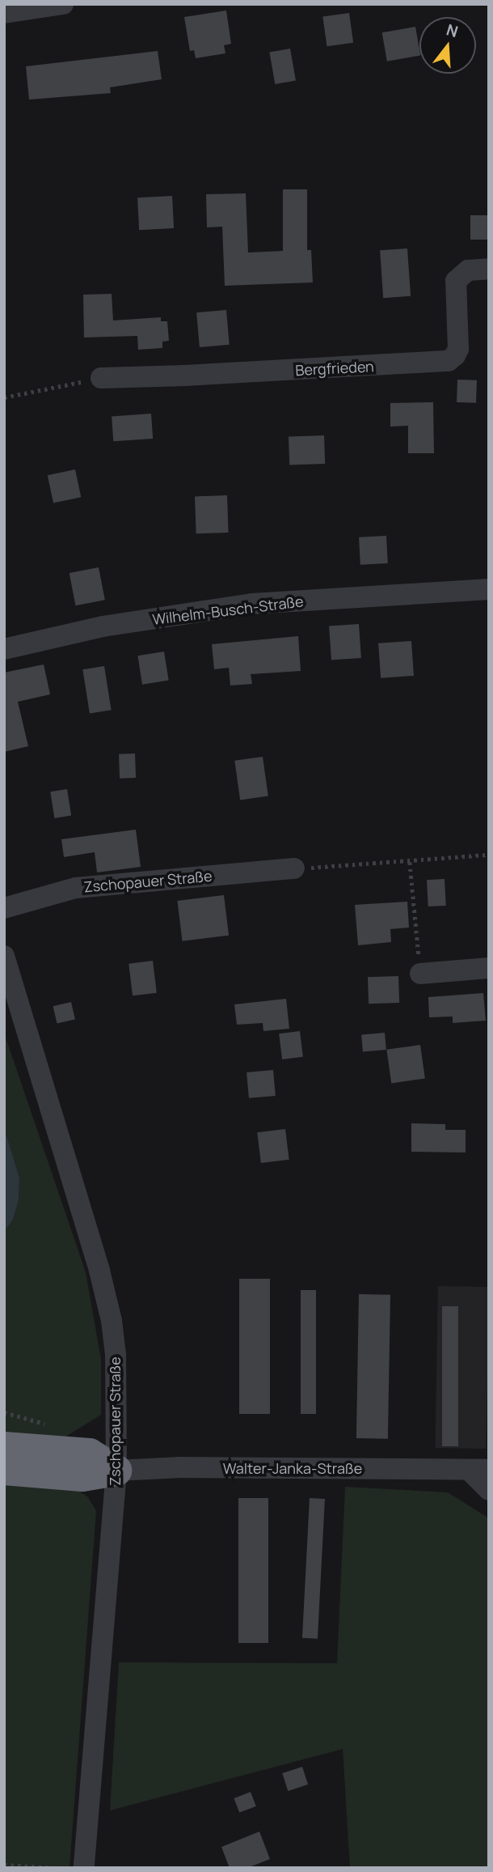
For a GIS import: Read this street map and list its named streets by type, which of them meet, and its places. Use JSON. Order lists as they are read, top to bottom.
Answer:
{
  "streets": {
    "street": [
      "Bergfrieden",
      "Wilhelm-Busch-Straße",
      "Zschopauer Straße",
      "Walter-Janka-Straße"
    ]
  },
  "crossings": [
    ["Zschopauer Straße", "Walter-Janka-Straße"]
  ],
  "north": "top"
}
